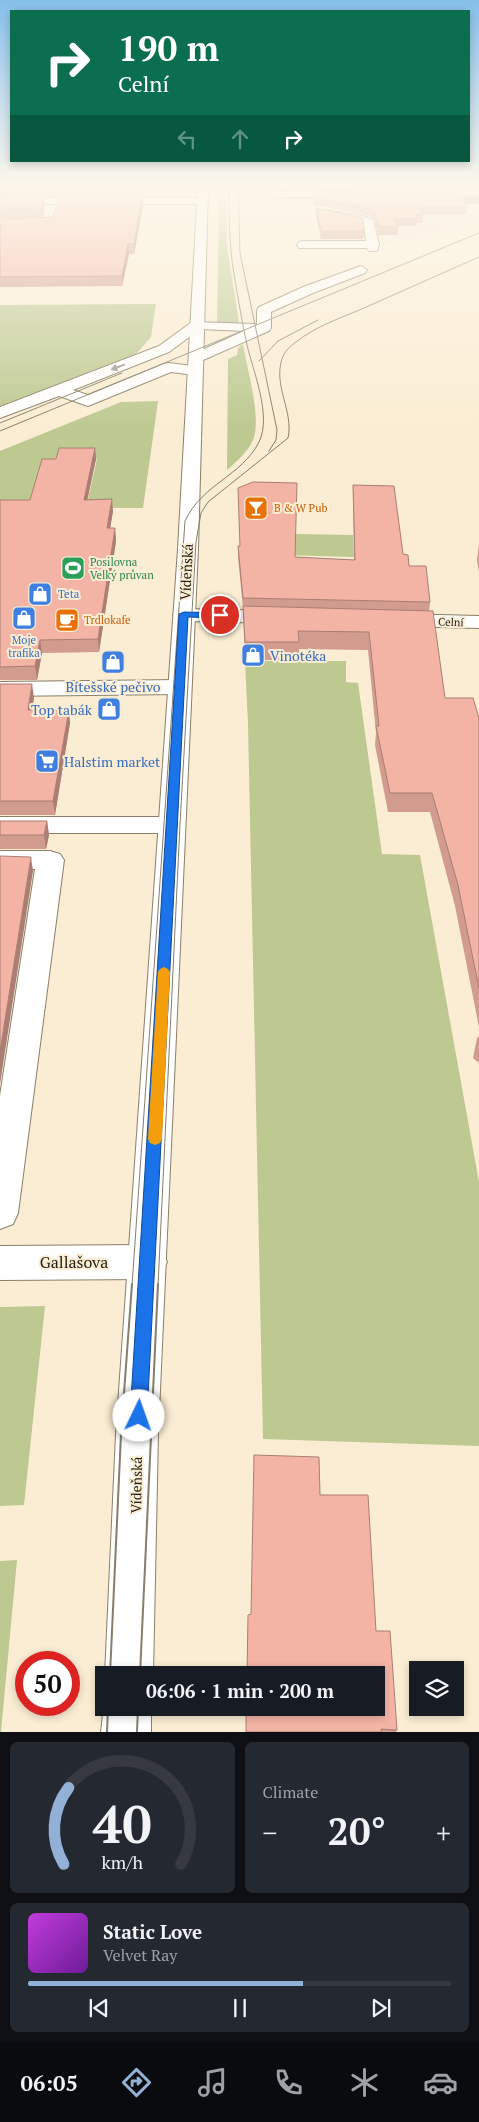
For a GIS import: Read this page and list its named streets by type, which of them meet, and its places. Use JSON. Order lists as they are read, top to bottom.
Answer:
{
  "streets": {
    "main road": ["Vídeňská", "Celní", "Gallašova"]
  },
  "crossings": [
    ["Vídeňská", "Gallašova"]
  ],
  "places": {
    "bar": ["B & W Pub"],
    "sports": ["Posilovna Velký průvan"],
    "shop": [
      "Teta",
      "Moje trafika",
      "Vinotéka",
      "Bítešské pečivo",
      "Top tabák"
    ],
    "cafe": ["Trdlokafe"],
    "supermarket": ["Halstim market"]
  },
  "page": {
    "turn": ["190 m", "Celní"],
    "limit": "50",
    "trip": "06:06 · 1 min · 200 m",
    "tile": "Climate",
    "heat": ["−", "20°", "+"],
    "song": ["Static Love", "Velvet Ray"],
    "tabs": "06:05",
    "gauge": ["40", "km/h"]
  }
}
